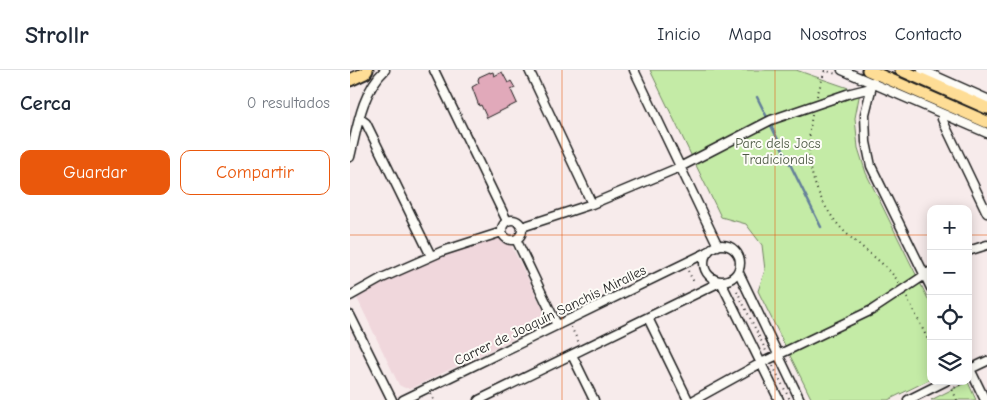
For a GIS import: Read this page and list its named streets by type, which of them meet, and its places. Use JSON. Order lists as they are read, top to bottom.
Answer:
{
  "streets": {
    "street": ["Carrer de Joaquín Sanchis Miralles"]
  },
  "parks": ["Parc dels Jocs Tradicionals"],
  "page": {
    "header": "Strollr",
    "nav": [
      "Inicio",
      "Mapa",
      "Nosotros",
      "Contacto"
    ],
    "heading": ["Cerca", "0 resultados"],
    "buttons": ["Guardar", "Compartir"],
    "map_buttons": ["+", "−"]
  }
}
